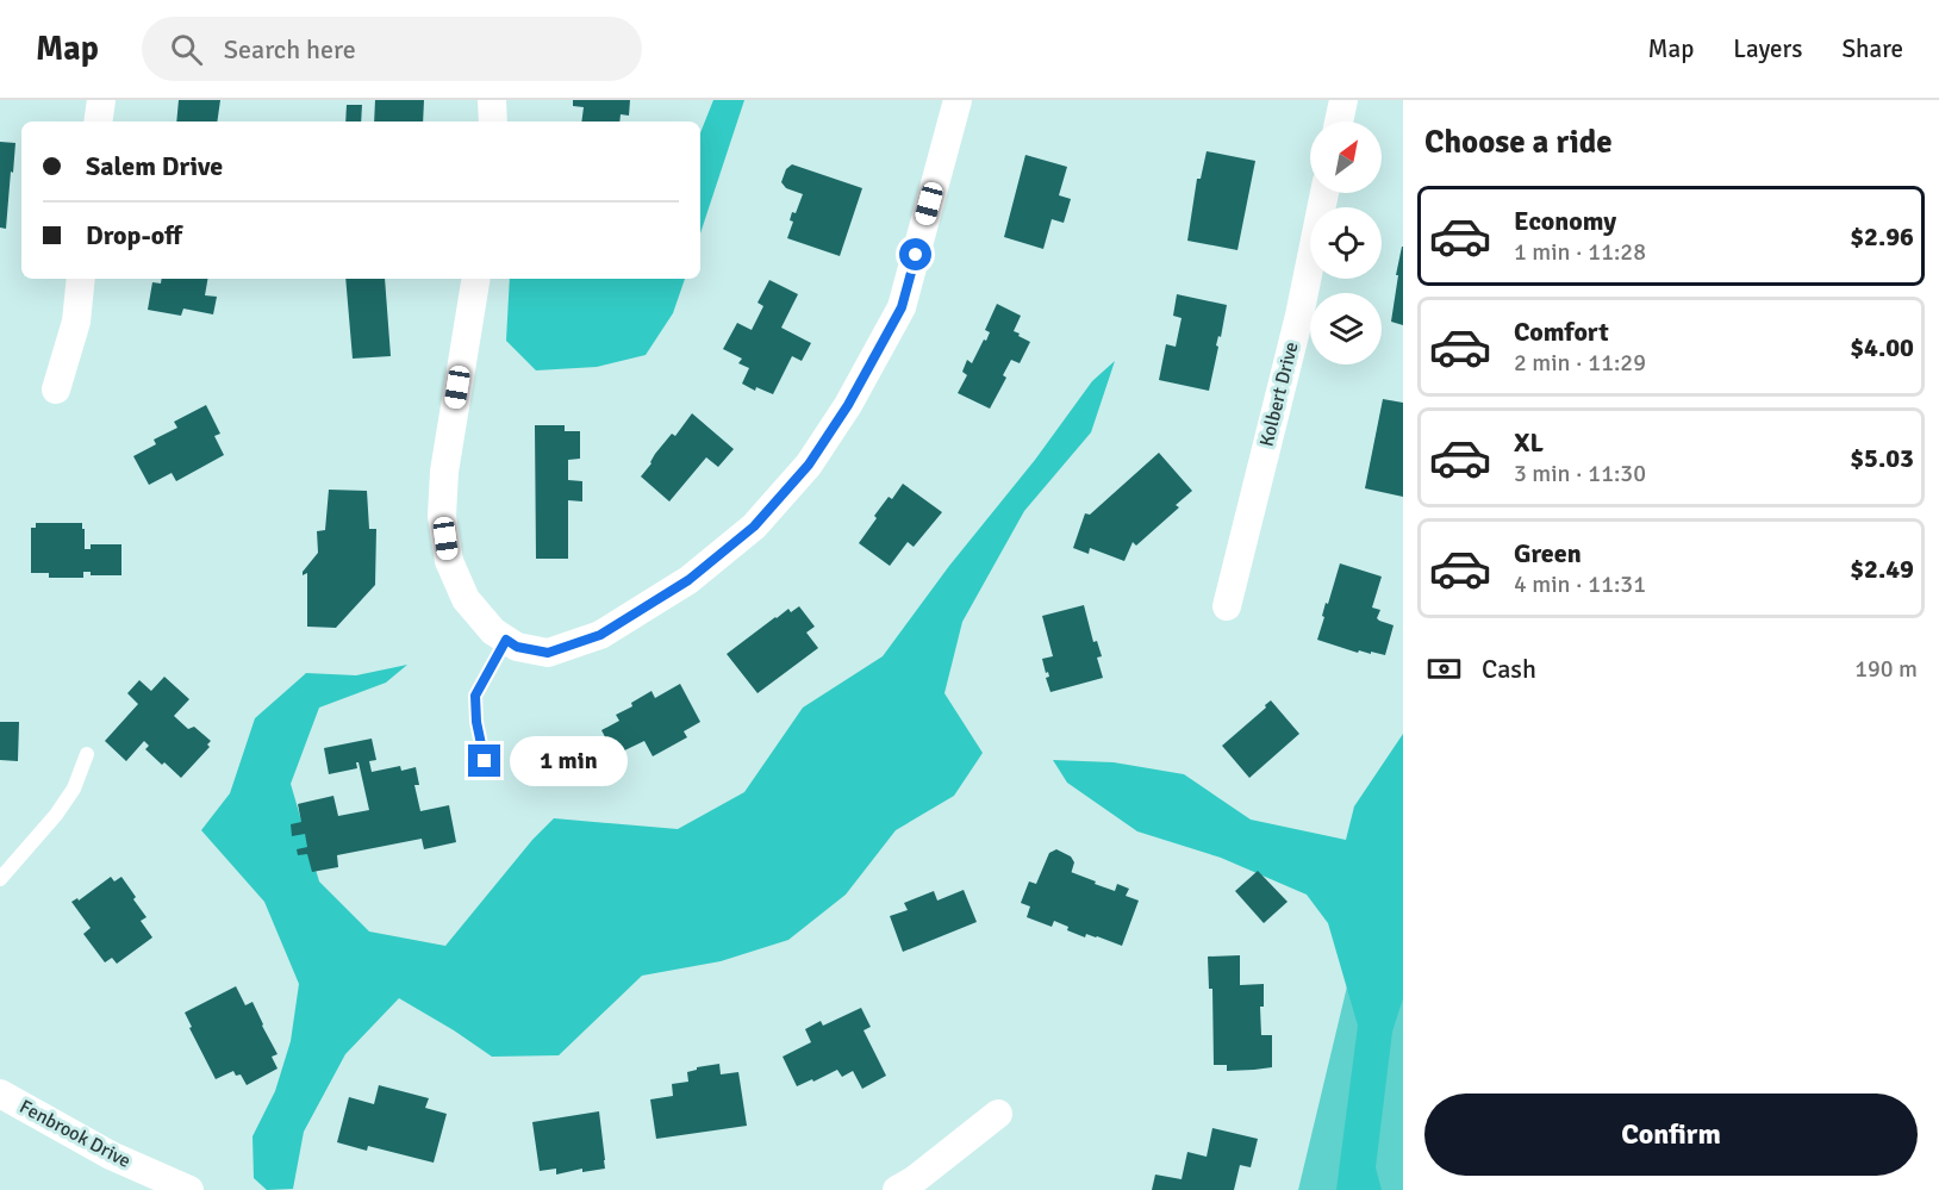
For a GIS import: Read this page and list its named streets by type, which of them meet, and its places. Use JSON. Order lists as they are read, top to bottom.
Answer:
{
  "streets": {
    "street": ["Kolbert Drive", "Fenbrook Drive"]
  },
  "north": "top right",
  "page": {
    "header": "Map",
    "search": "Search here",
    "nav": ["Map", "Layers", "Share"],
    "heading": "Choose a ride",
    "banner": ["Salem Drive", "Drop-off"],
    "list": [
      {
        "name": "Economy",
        "note": "1 min · 11:28",
        "value": "$2.96"
      },
      {
        "name": "Comfort",
        "note": "2 min · 11:29",
        "value": "$4.00"
      },
      {
        "name": "XL",
        "note": "3 min · 11:30",
        "value": "$5.03"
      },
      {
        "name": "Green",
        "note": "4 min · 11:31",
        "value": "$2.49"
      }
    ],
    "pay": ["Cash", "190 m"],
    "bubble": "1 min",
    "buttons": "Confirm"
  }
}
